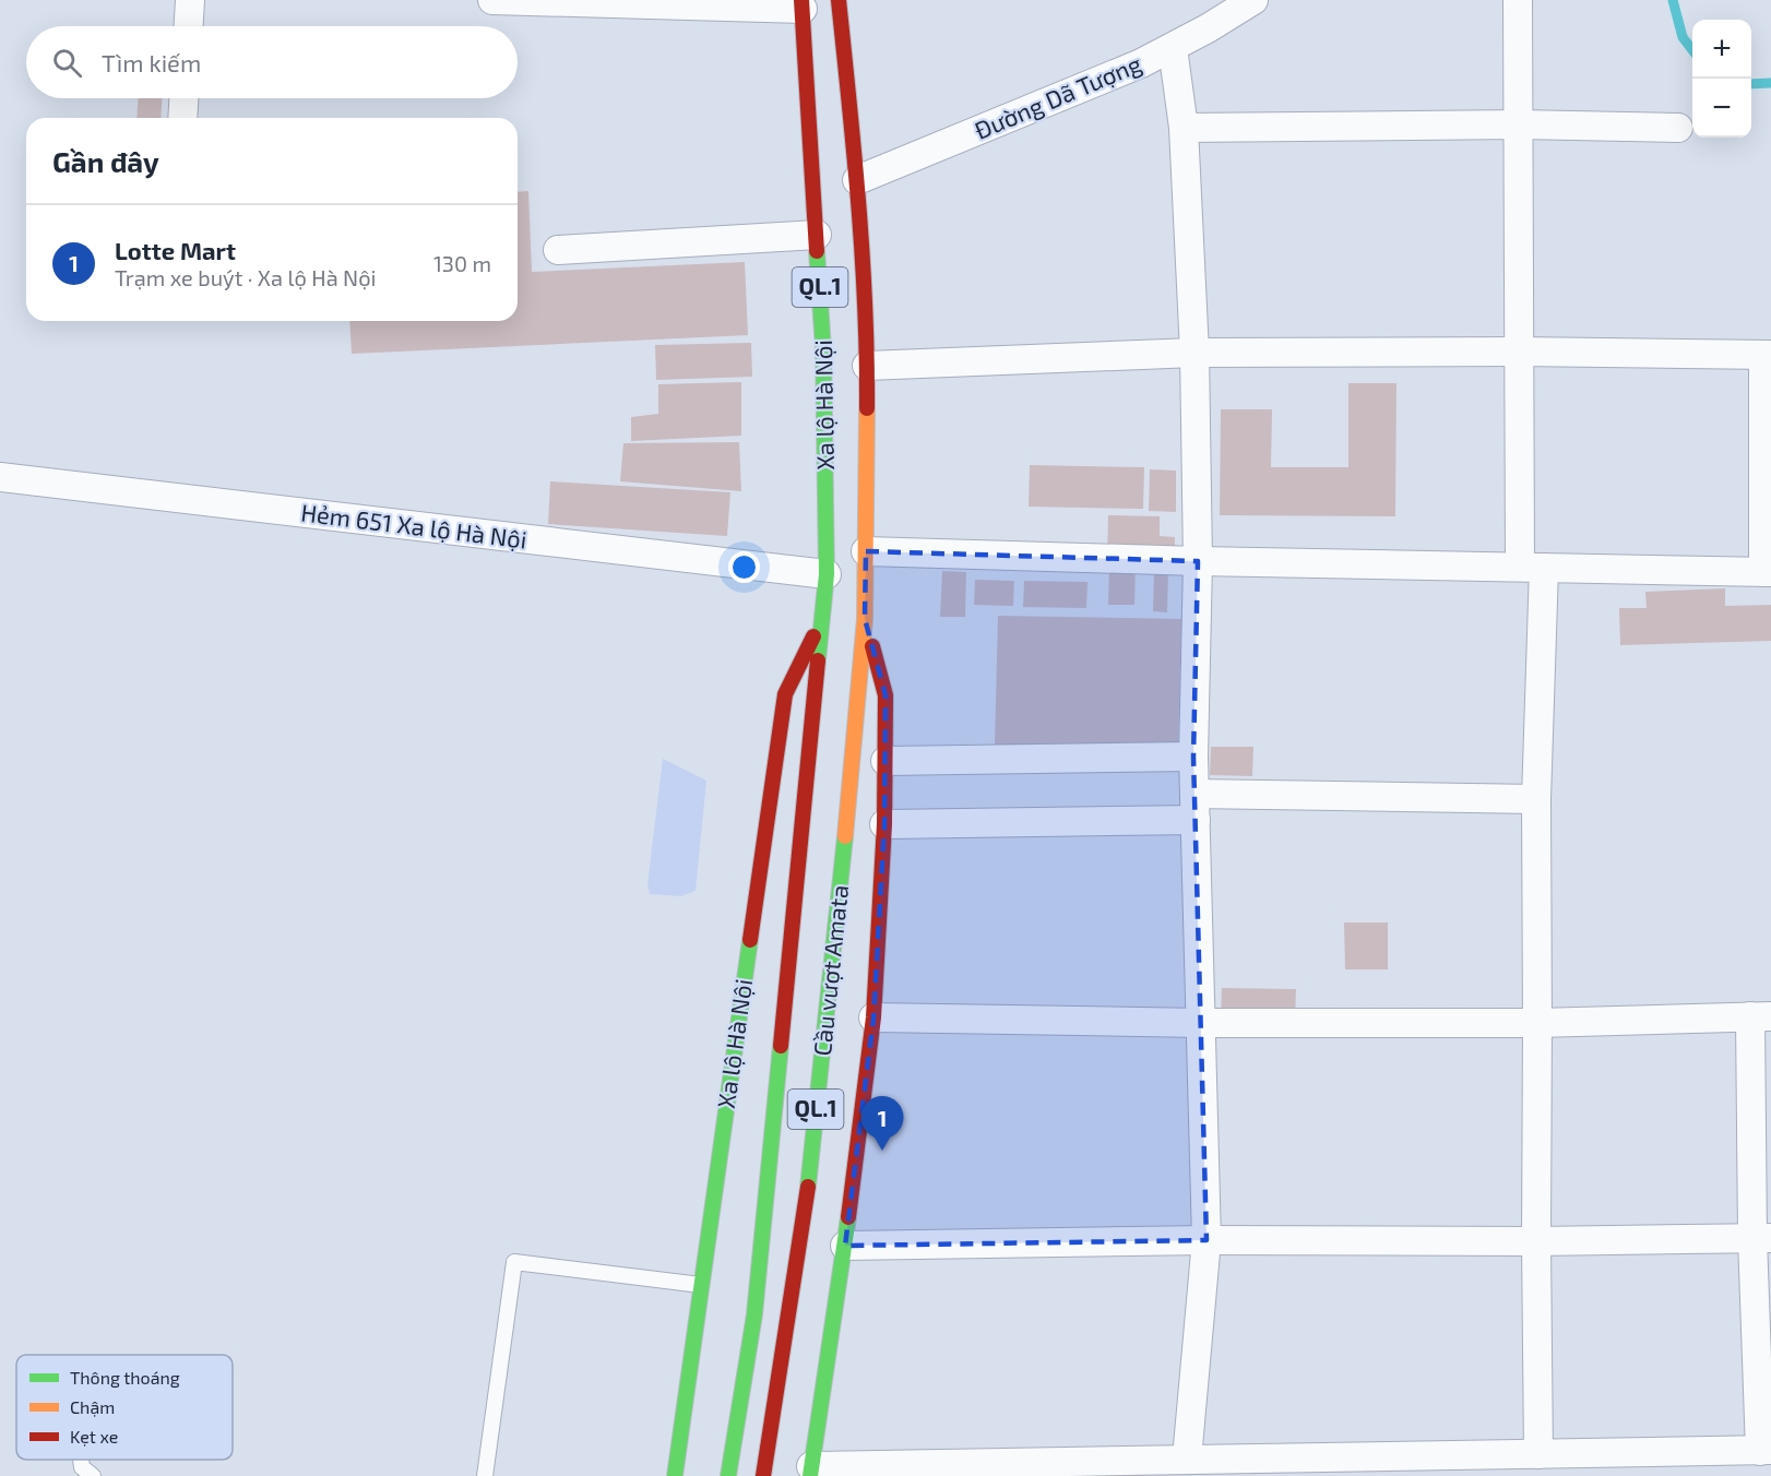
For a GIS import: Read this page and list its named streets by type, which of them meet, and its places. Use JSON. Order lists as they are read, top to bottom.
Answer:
{
  "streets": {
    "highway": ["QL.1", "Xa lộ Hà Nội", "Cầu vượt Amata"],
    "street": ["Đường Dã Tượng", "Hẻm 651 Xa lộ Hà Nội"]
  },
  "crossings": [
    ["Xa lộ Hà Nội", "Hẻm 651 Xa lộ Hà Nội"],
    ["Xa lộ Hà Nội", "Cầu vượt Amata"]
  ],
  "legend": ["Thông thoáng", "Chậm", "Kẹt xe"],
  "page": {
    "map_buttons": ["+", "−"],
    "search": "Tìm kiếm",
    "heading": "Gần đây",
    "list": [
      {
        "mark": "1",
        "name": "Lotte Mart",
        "note": "Trạm xe buýt · Xa lộ Hà Nội",
        "value": "130 m"
      }
    ],
    "pins": "1"
  }
}
